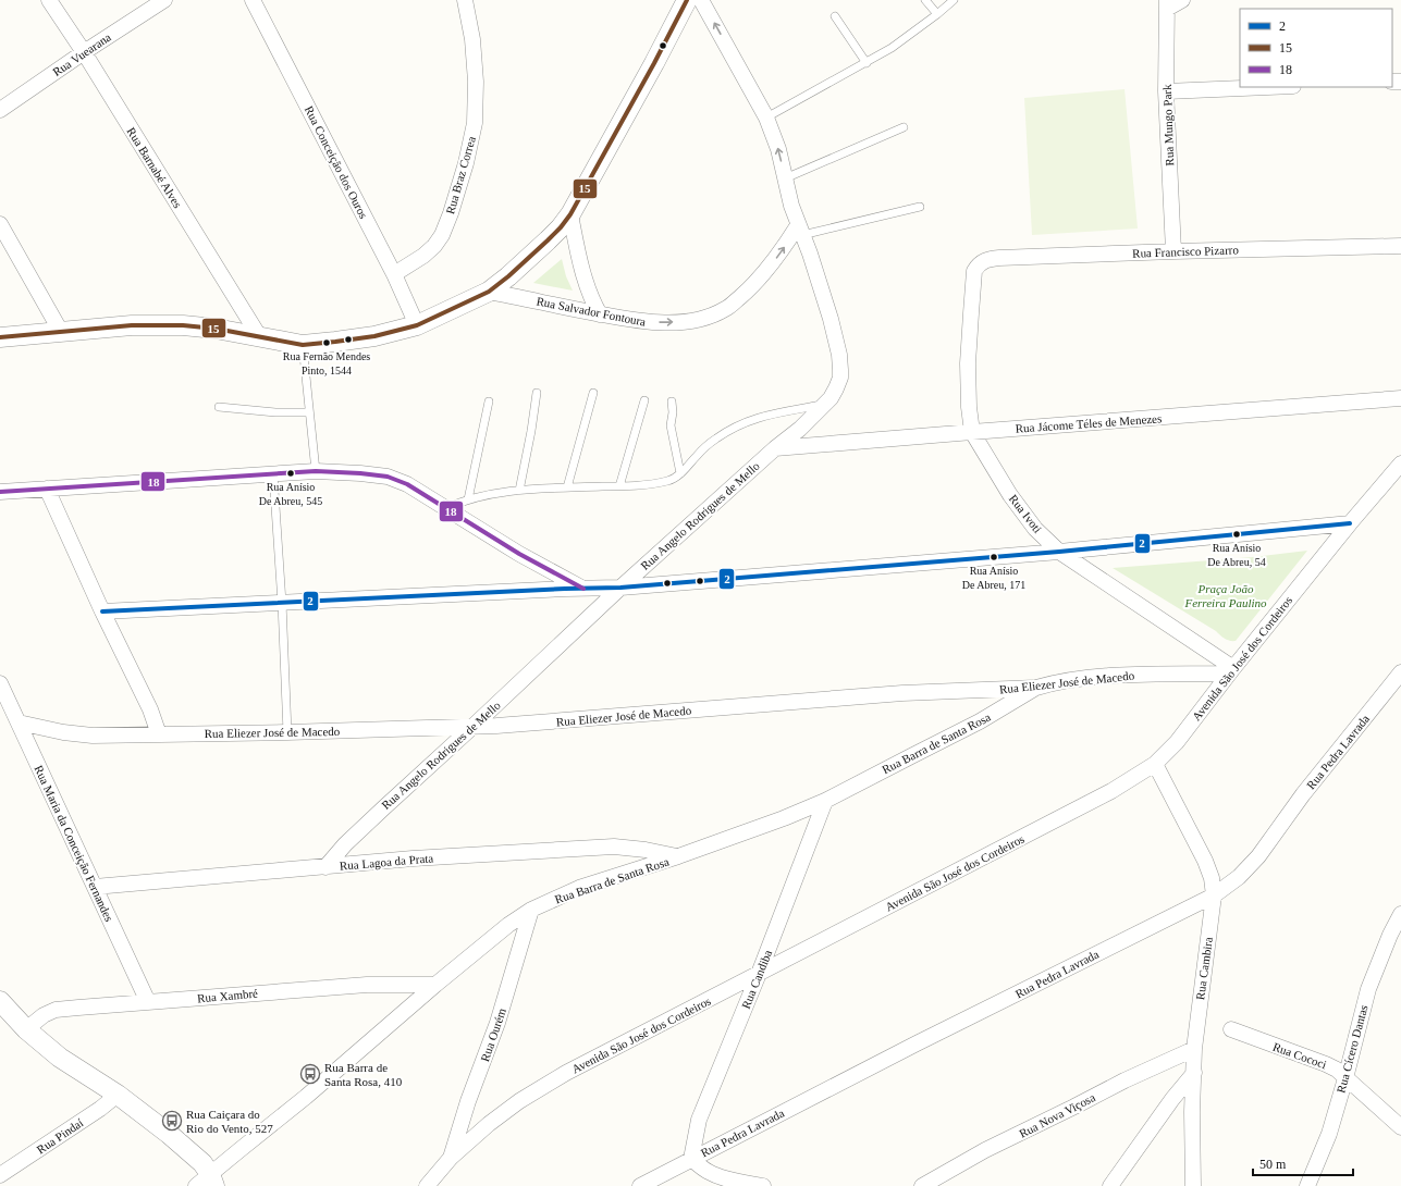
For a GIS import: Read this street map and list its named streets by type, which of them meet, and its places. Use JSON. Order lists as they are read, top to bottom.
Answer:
{
  "streets": {
    "street": [
      "Rua Vuearana",
      "Rua Mungo Park",
      "Rua Conceição dos Ouros",
      "Rua Barnabé Alves",
      "Rua Braz Correa",
      "Rua Francisco Pizarro",
      "Rua Salvador Fontoura",
      "Rua Jácome Téles de Menezes",
      "Rua Ivoti",
      "Rua Angelo Rodrigues de Mello",
      "Avenida São José dos Cordeiros",
      "Rua Eliezer José de Macedo",
      "Rua Barra de Santa Rosa",
      "Rua Pedra Lavrada",
      "Rua Maria da Conceição Fernandes",
      "Rua Lagoa da Prata",
      "Rua Cambira",
      "Rua Candiba",
      "Rua Xambré",
      "Rua Ourém",
      "Rua Cícero Dantas",
      "Rua Cococi",
      "Rua Nova Viçosa",
      "Rua Pindaí"
    ]
  },
  "crossings": [
    ["Rua Vuearana", "Rua Barnabé Alves"],
    ["Rua Mungo Park", "Rua Francisco Pizarro"],
    ["Rua Conceição dos Ouros", "Rua Braz Correa"],
    ["Rua Francisco Pizarro", "Rua Ivoti"],
    ["Rua Salvador Fontoura", "Rua Angelo Rodrigues de Mello"],
    ["Rua Jácome Téles de Menezes", "Rua Ivoti"],
    ["Rua Jácome Téles de Menezes", "Rua Angelo Rodrigues de Mello"],
    ["Rua Ivoti", "Avenida São José dos Cordeiros"],
    ["Rua Ivoti", "Rua Eliezer José de Macedo"],
    ["Rua Angelo Rodrigues de Mello", "Rua Eliezer José de Macedo"],
    ["Rua Angelo Rodrigues de Mello", "Rua Lagoa da Prata"],
    ["Avenida São José dos Cordeiros", "Rua Eliezer José de Macedo"],
    ["Avenida São José dos Cordeiros", "Rua Cambira"],
    ["Avenida São José dos Cordeiros", "Rua Candiba"],
    ["Avenida São José dos Cordeiros", "Rua Ourém"],
    ["Rua Eliezer José de Macedo", "Rua Barra de Santa Rosa"],
    ["Rua Eliezer José de Macedo", "Rua Maria da Conceição Fernandes"],
    ["Rua Barra de Santa Rosa", "Rua Lagoa da Prata"],
    ["Rua Barra de Santa Rosa", "Rua Candiba"],
    ["Rua Barra de Santa Rosa", "Rua Xambré"],
    ["Rua Barra de Santa Rosa", "Rua Ourém"],
    ["Rua Pedra Lavrada", "Rua Cambira"],
    ["Rua Pedra Lavrada", "Rua Candiba"],
    ["Rua Maria da Conceição Fernandes", "Rua Lagoa da Prata"],
    ["Rua Maria da Conceição Fernandes", "Rua Xambré"],
    ["Rua Cambira", "Rua Nova Viçosa"],
    ["Rua Cícero Dantas", "Rua Cococi"]
  ],
  "one_way": ["Rua Salvador Fontoura"],
  "parks": ["Praça João Ferreira Paulino"],
  "places": {
    "other": [
      "Rua Fernão Mendes Pinto, 1544",
      "Rua Anísio De Abreu, 545",
      "Rua Anísio De Abreu, 54",
      "Rua Anísio De Abreu, 171"
    ],
    "bus stop": ["Rua Barra de Santa Rosa, 410", "Rua Caiçara do Rio do Vento, 527"]
  },
  "lines": ["transit line 15", "transit line 18", "transit line 2"],
  "legend": ["2", "15", "18"],
  "scale_bar": "50 m"
}
